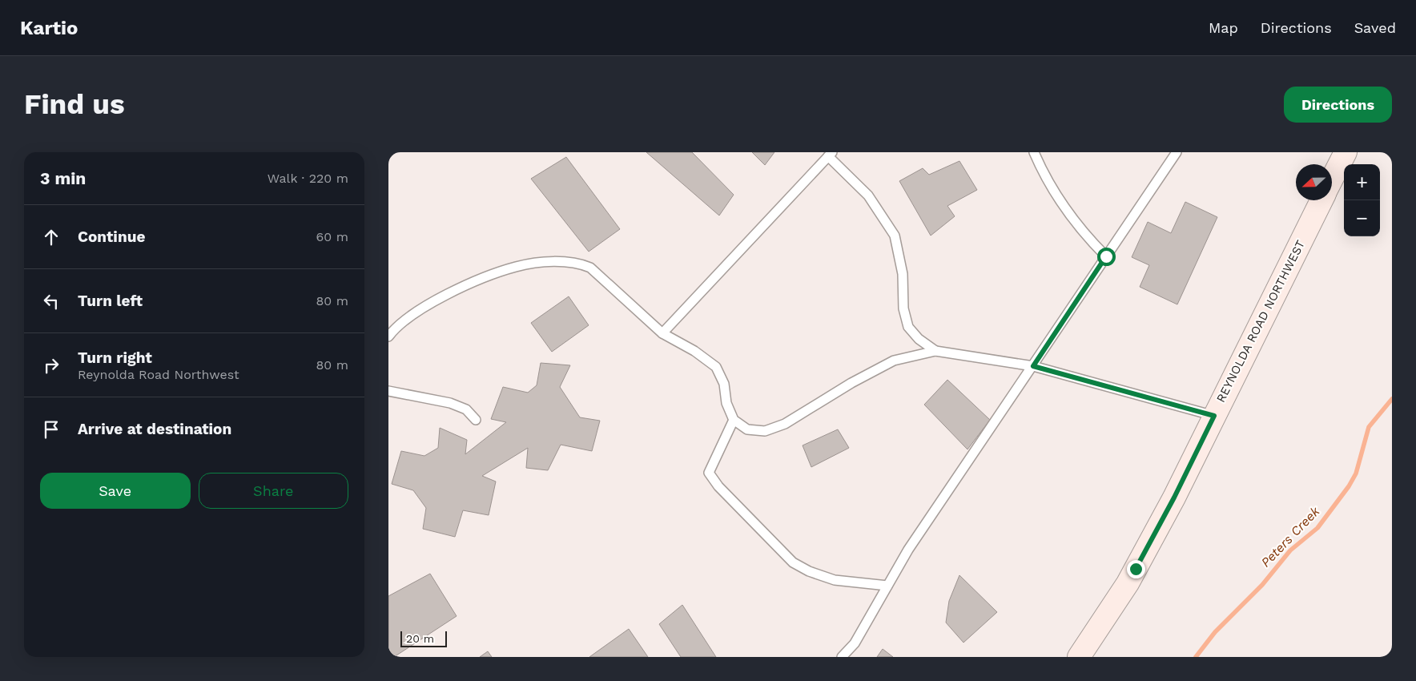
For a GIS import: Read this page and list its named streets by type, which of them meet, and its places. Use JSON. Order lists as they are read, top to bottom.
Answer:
{
  "streets": {
    "main road": ["REYNOLDA ROAD NORTHWEST"]
  },
  "water": ["Peters Creek"],
  "scale_bar": "20 m",
  "north": "left",
  "page": {
    "header": "Kartio",
    "nav": ["Map", "Directions", "Saved"],
    "buttons": [
      "Directions",
      ["Save", "Share"]
    ],
    "title": "Find us",
    "heading": ["3 min", "Walk · 220 m"],
    "map_buttons": ["+", "−"],
    "list": [
      ["Continue", "60 m"],
      ["Turn left", "80 m"],
      ["Turn right", "Reynolda Road Northwest", "80 m"],
      "Arrive at destination"
    ],
    "scale": "20 m"
  }
}
